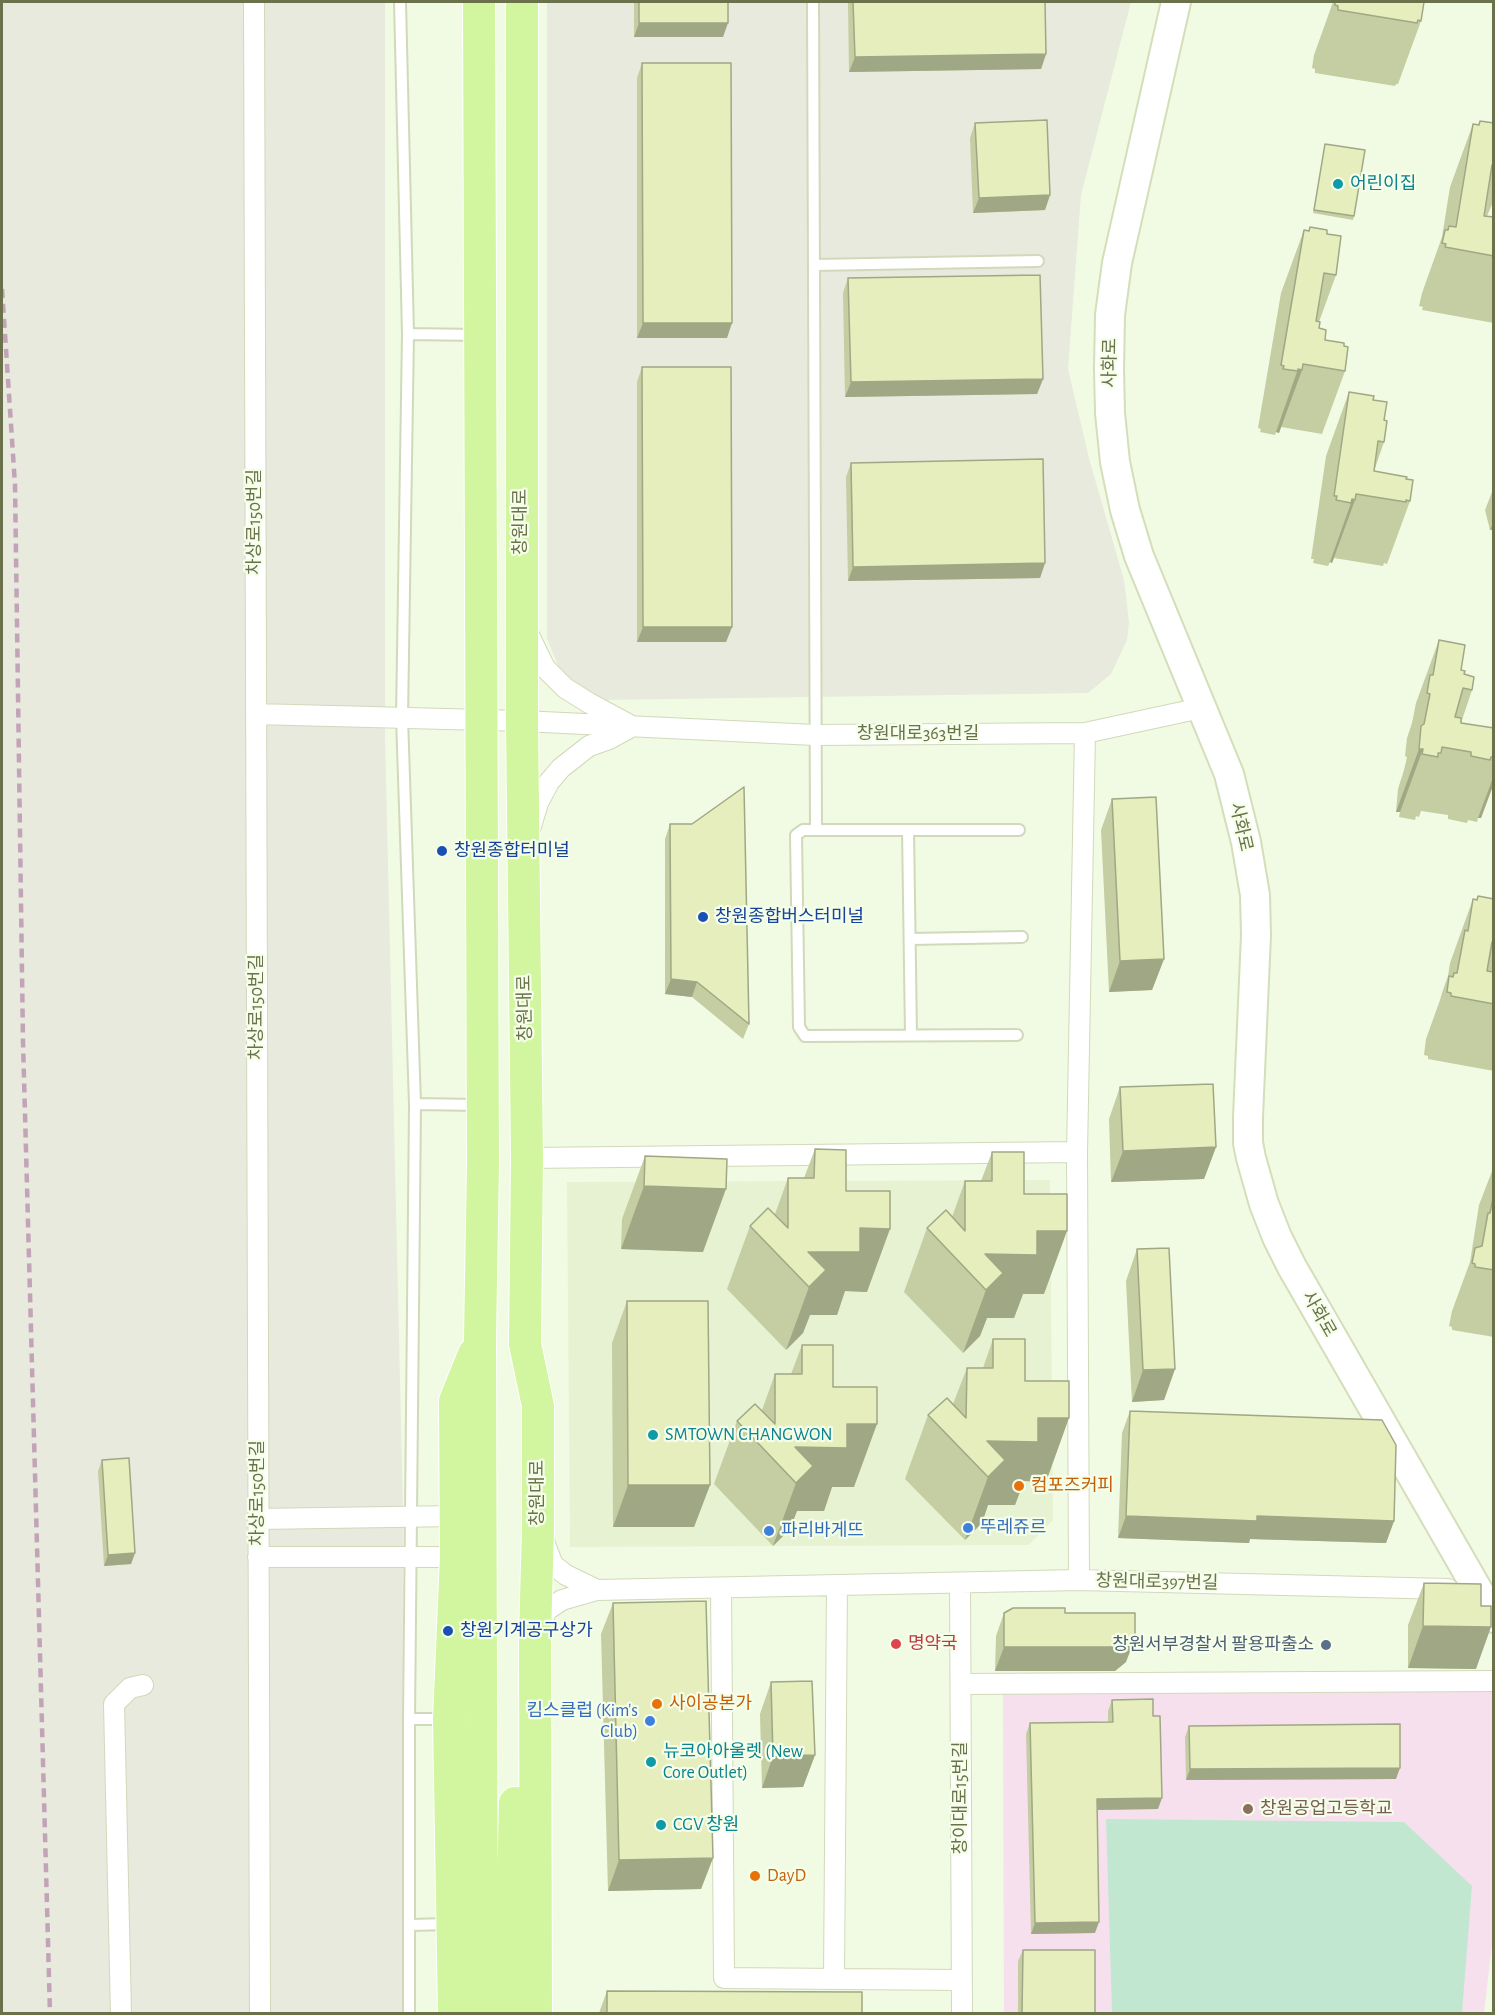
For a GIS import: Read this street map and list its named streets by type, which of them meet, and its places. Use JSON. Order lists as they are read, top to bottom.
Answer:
{
  "streets": {
    "main road": ["사화로", "창원대로"],
    "street": [
      "차상로150번길",
      "창원대로363번길",
      "창원대로397번길",
      "창이대로15번길"
    ]
  },
  "crossings": [
    ["사화로", "창원대로363번길"],
    ["사화로", "창원대로397번길"],
    ["차상로150번길", "창원대로363번길"],
    ["창원대로", "창원대로363번길"],
    ["창원대로397번길", "창이대로15번길"]
  ],
  "places": [
    "어린이집",
    "창원종합터미널",
    "창원종합버스터미널",
    "SMTOWN CHANGWON",
    "컴포즈커피",
    "뚜레쥬르",
    "파리바게뜨",
    "창원기계공구상가",
    "명약국",
    "창원서부경찰서 팔용파출소",
    "사이공본가",
    "킴스클럽 (Kim's Club)",
    "뉴코아아울렛 (New Core Outlet)",
    "창원공업고등학교",
    "CGV 창원",
    "DayD"
  ]
}
